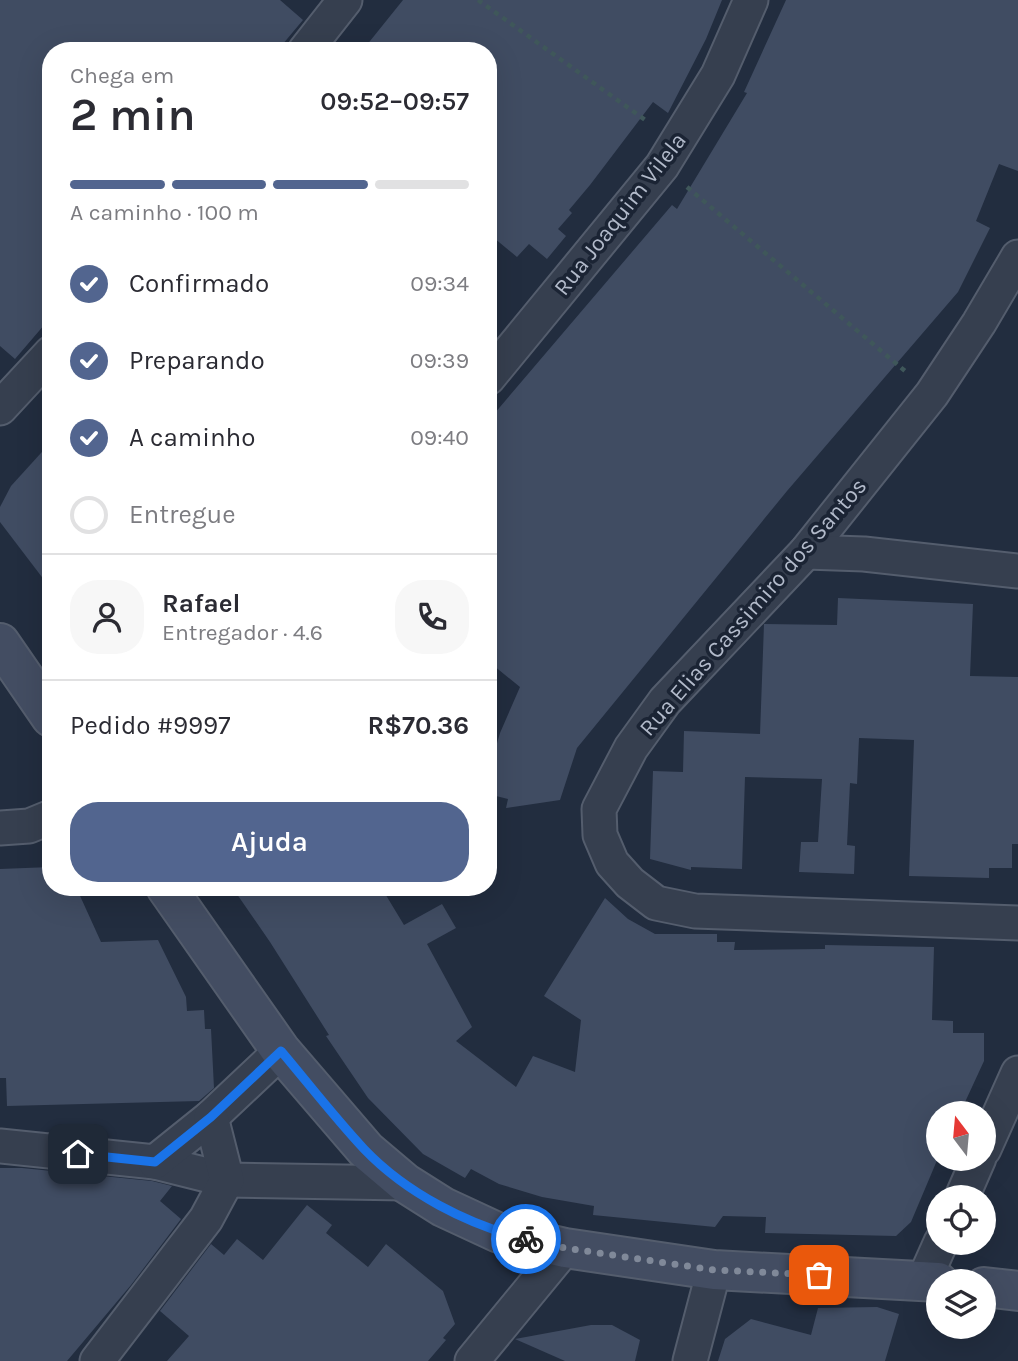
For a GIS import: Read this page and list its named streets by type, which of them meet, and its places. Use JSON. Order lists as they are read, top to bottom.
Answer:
{
  "streets": {
    "street": ["Rua Joaquim Vilela", "Rua Elias Cassimiro dos Santos"]
  },
  "north": "top",
  "page": {
    "heading": ["2 min", "Chega em", "09:52–09:57"],
    "panel": [
      "Rafael",
      "Entregador · 4.6",
      "Pedido #9997",
      "R$70.36"
    ],
    "bar": "A caminho · 100 m",
    "list": [
      ["Confirmado", "09:34"],
      ["Preparando", "09:39"],
      ["A caminho", "09:40"],
      "Entregue"
    ],
    "buttons": "Ajuda"
  }
}
